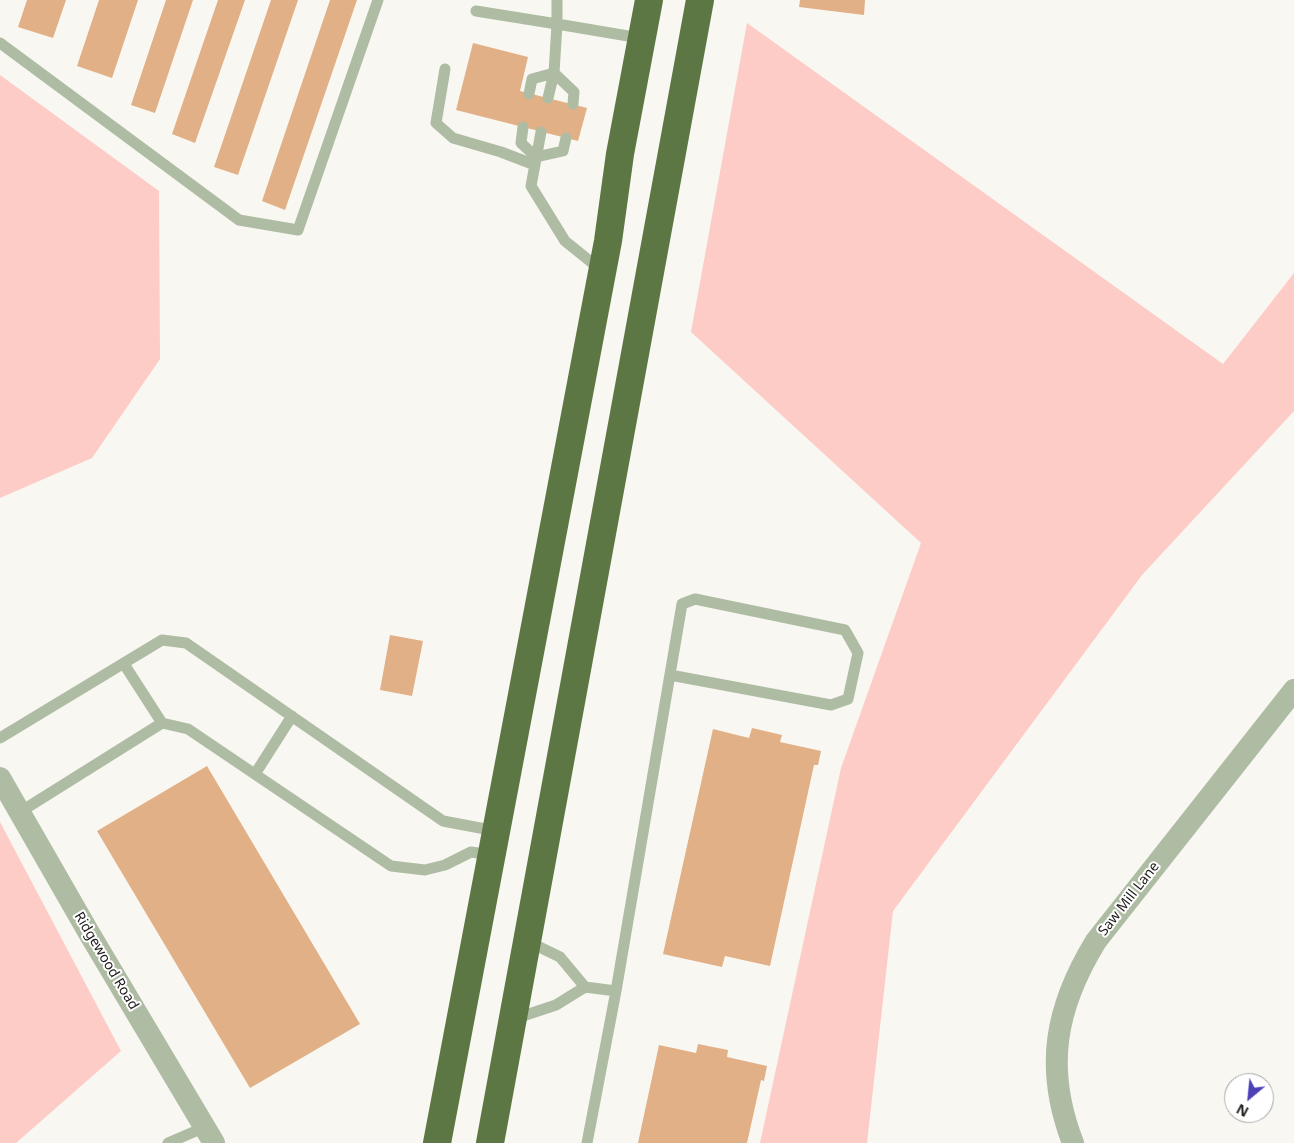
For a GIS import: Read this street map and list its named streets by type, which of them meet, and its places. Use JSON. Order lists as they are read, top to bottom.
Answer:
{
  "streets": {
    "street": ["Saw Mill Lane", "Ridgewood Road"]
  },
  "north": "bottom left"
}
